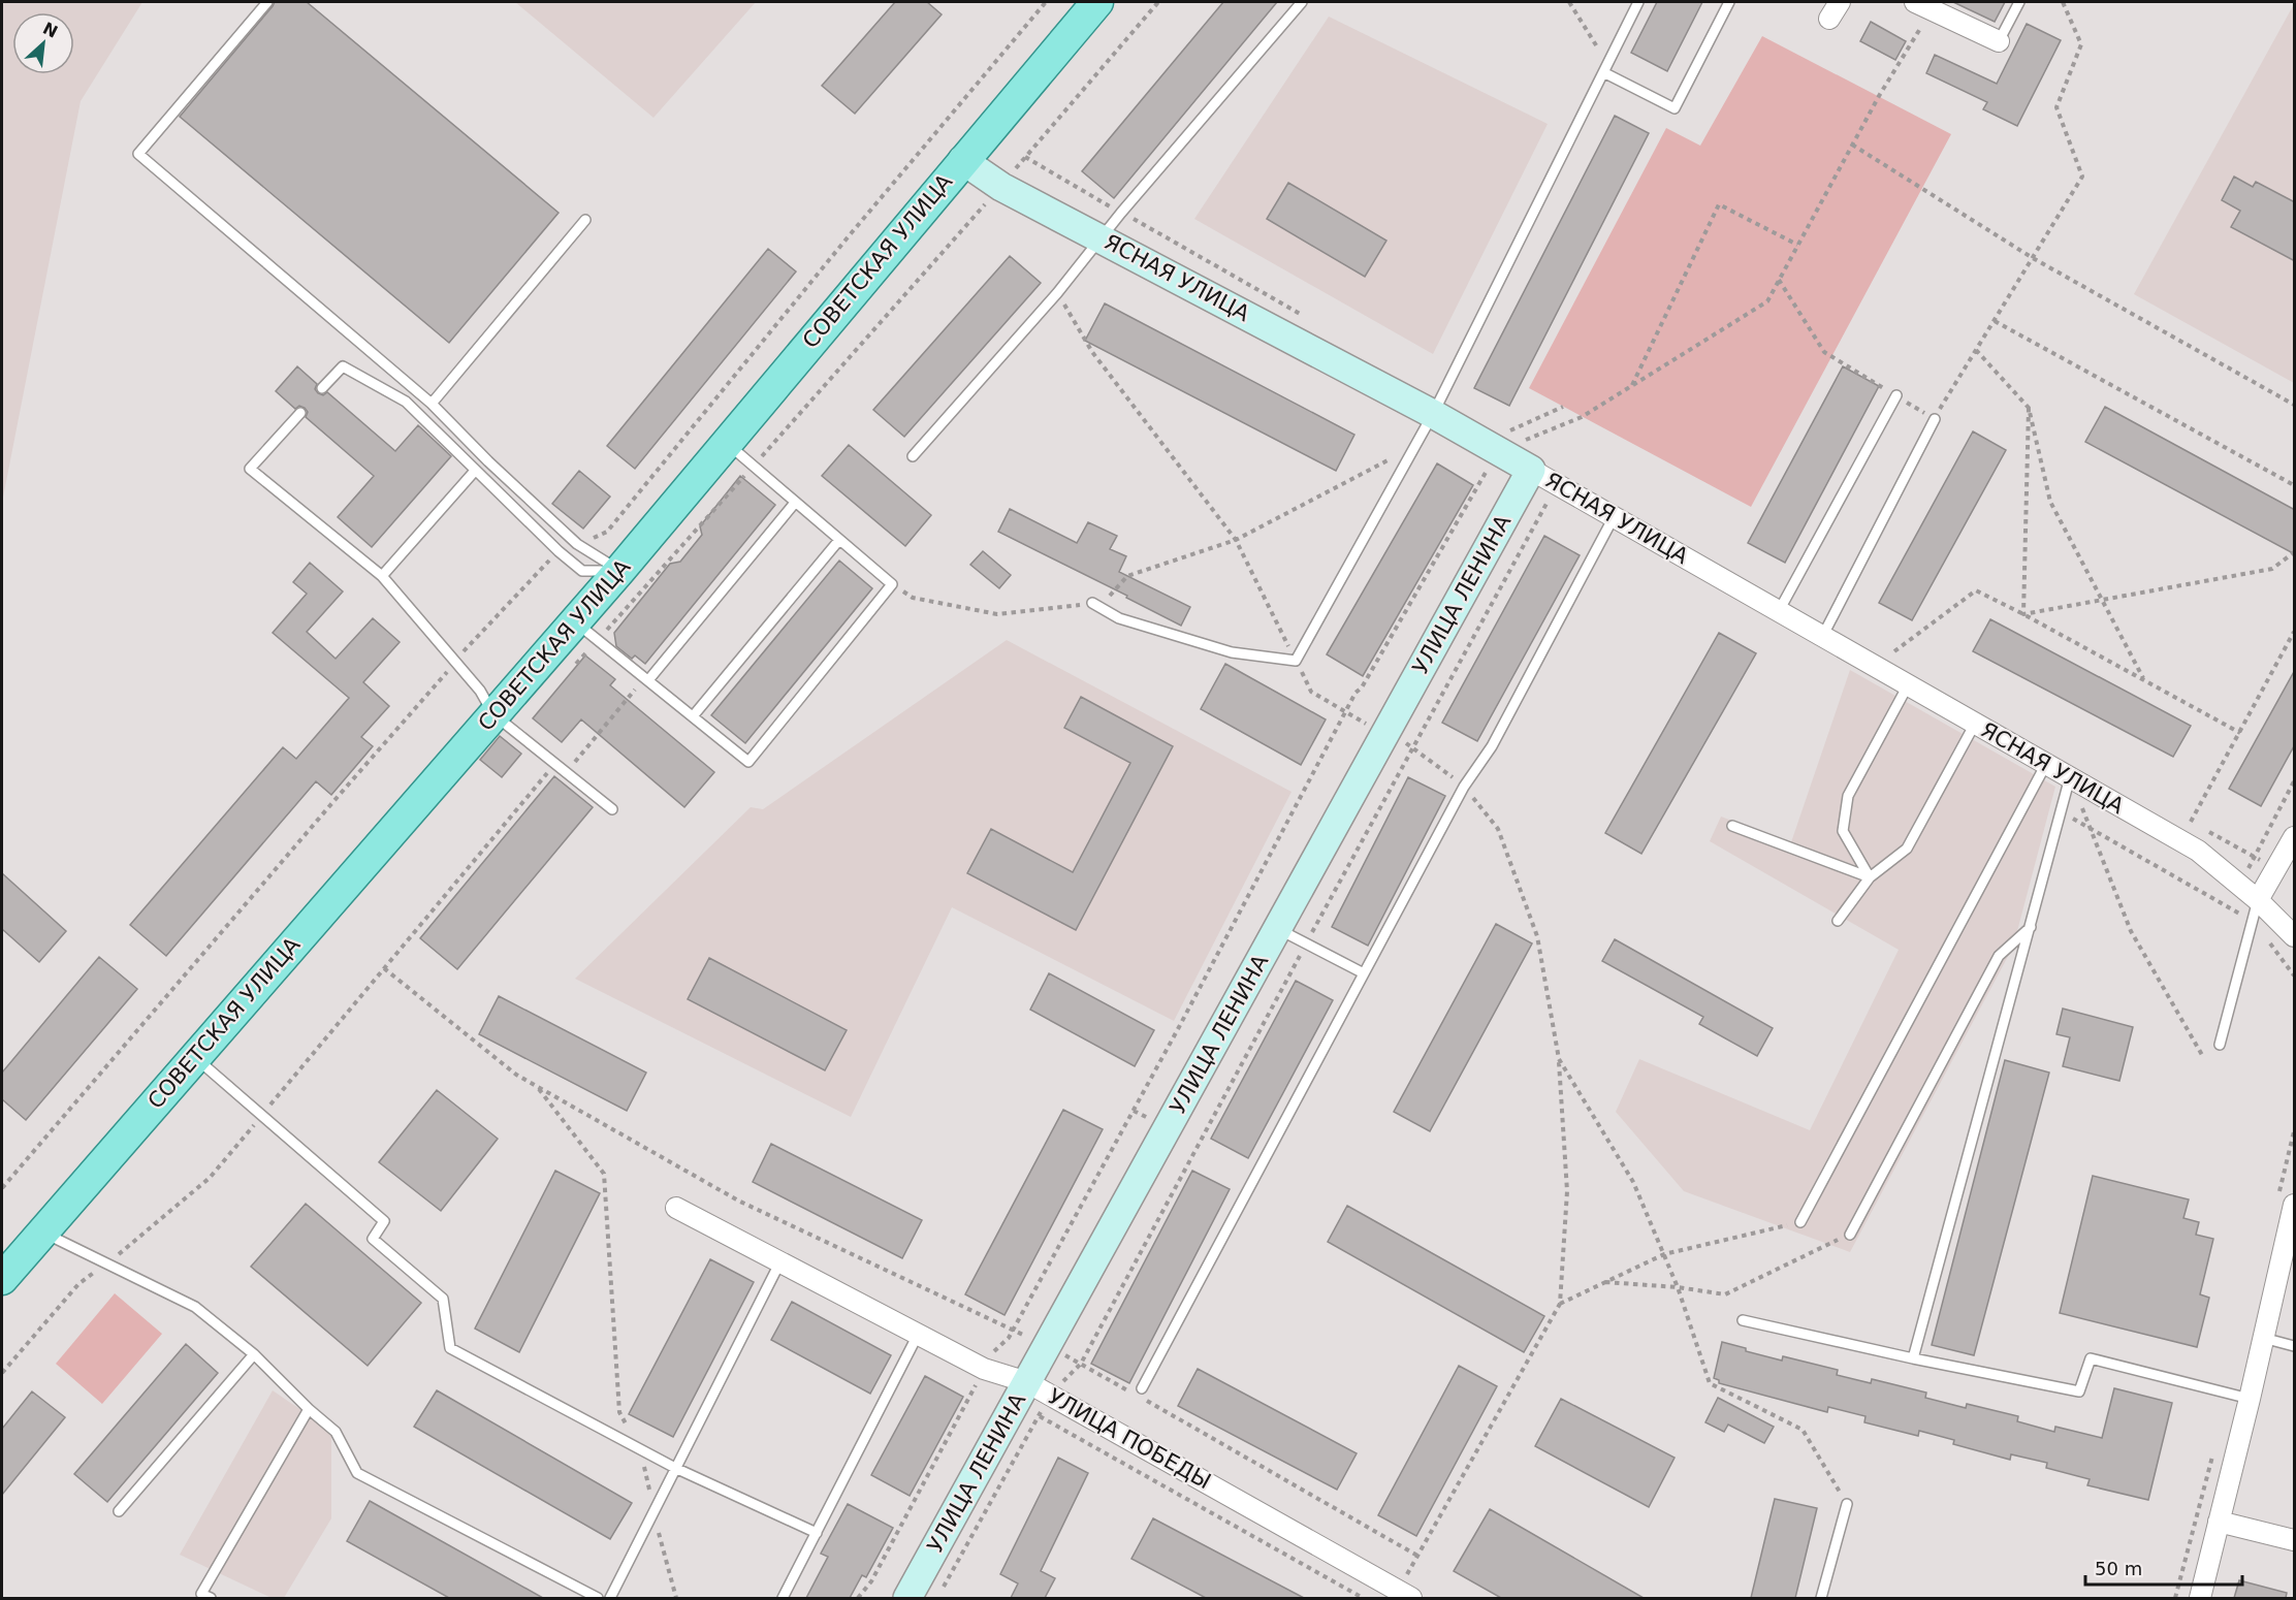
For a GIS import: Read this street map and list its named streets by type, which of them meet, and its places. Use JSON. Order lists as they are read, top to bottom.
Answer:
{
  "streets": {
    "main road": ["СОВЕТСКАЯ УЛИЦА"],
    "street": ["ЯСНАЯ УЛИЦА", "УЛИЦА ЛЕНИНА", "УЛИЦА ПОБЕДЫ"]
  },
  "crossings": [
    ["СОВЕТСКАЯ УЛИЦА", "ЯСНАЯ УЛИЦА"],
    ["ЯСНАЯ УЛИЦА", "УЛИЦА ЛЕНИНА"],
    ["УЛИЦА ЛЕНИНА", "УЛИЦА ПОБЕДЫ"]
  ],
  "scale_bar": "50 m",
  "north": "top right"
}
